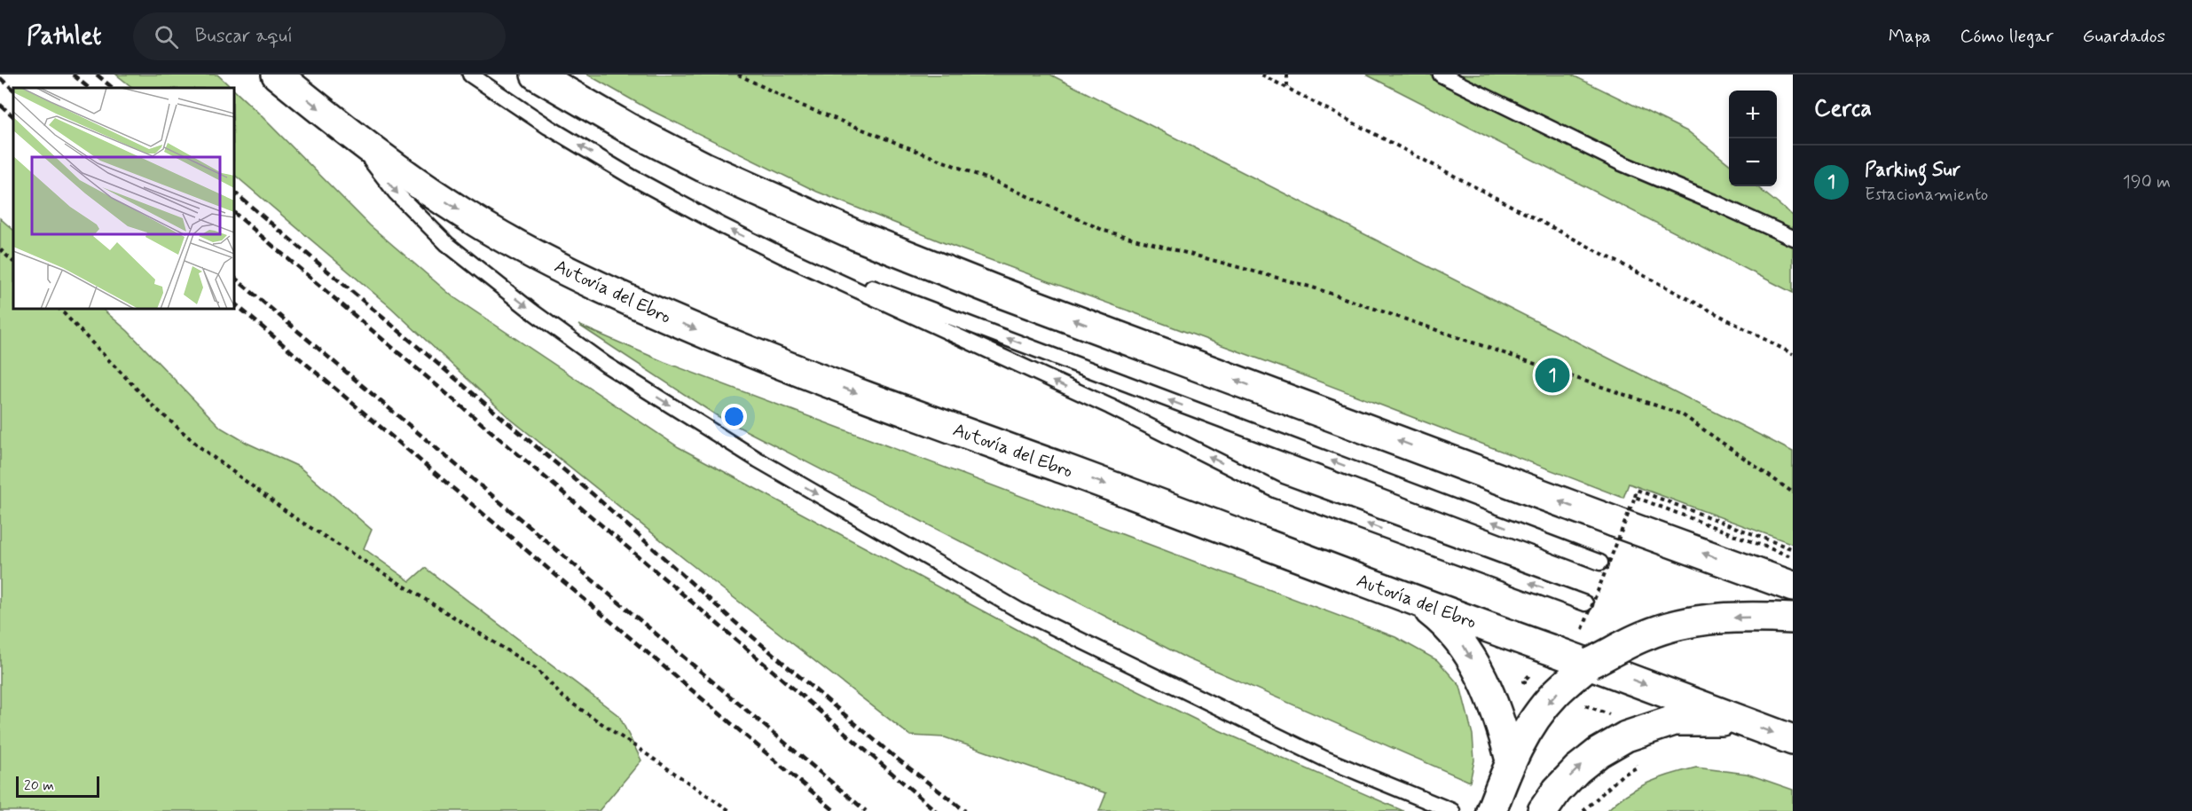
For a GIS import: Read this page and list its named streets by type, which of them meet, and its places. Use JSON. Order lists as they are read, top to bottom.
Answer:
{
  "streets": {
    "main road": ["Autovía del Ebro"]
  },
  "scale_bar": "20 m",
  "page": {
    "header": "Pathlet",
    "search": "Buscar aquí",
    "nav": ["Mapa", "Cómo llegar", "Guardados"],
    "heading": "Cerca",
    "map_buttons": ["+", "−"],
    "list": [
      {
        "mark": "1",
        "name": "Parking Sur",
        "note": "Estacionamiento",
        "value": "190 m"
      }
    ],
    "pins": "1",
    "scale": "20 m"
  }
}
